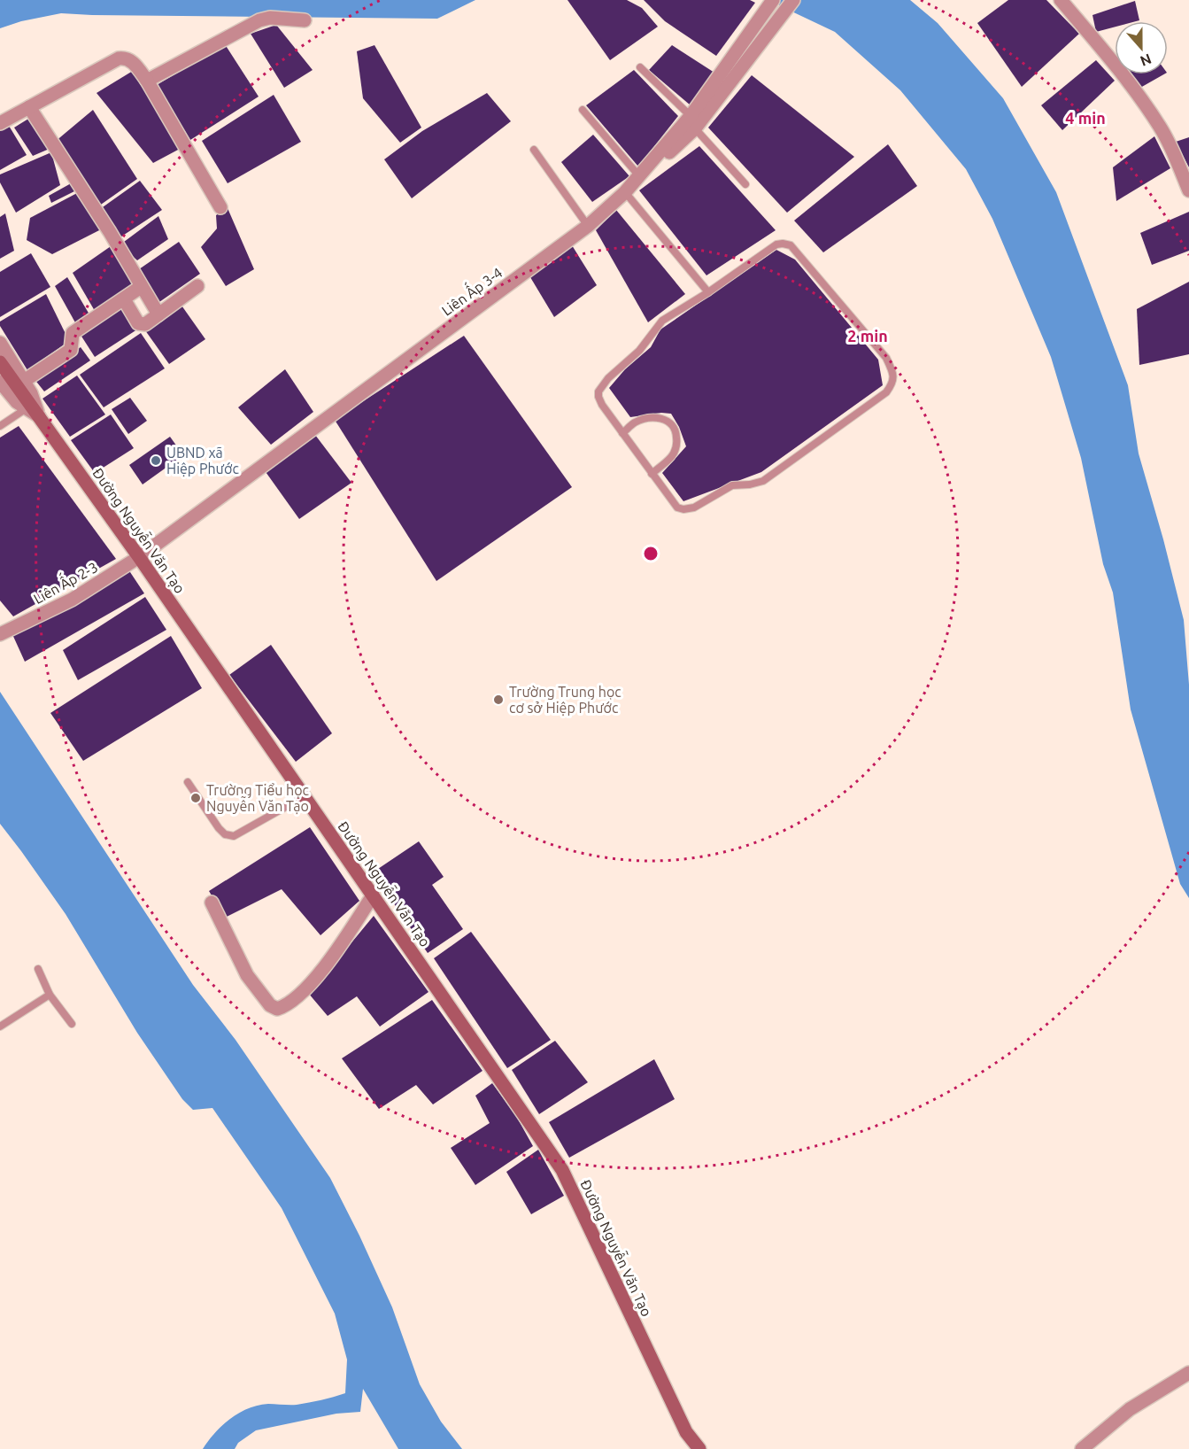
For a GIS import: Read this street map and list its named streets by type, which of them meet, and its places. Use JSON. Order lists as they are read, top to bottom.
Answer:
{
  "streets": {
    "main road": ["Đường Nguyễn Văn Tạo"],
    "street": ["Liên Ấp 3-4", "Liên Ấp 2-3"]
  },
  "crossings": [
    ["Liên Ấp 3-4", "Đường Nguyễn Văn Tạo"],
    ["Liên Ấp 3-4", "Liên Ấp 2-3"],
    ["Đường Nguyễn Văn Tạo", "Liên Ấp 2-3"]
  ],
  "places": ["UBND xã Hiệp Phước", "Trường Trung học cơ sở Hiệp Phước", "Trường Tiểu học Nguyễn Văn Tạo"],
  "north": "bottom",
  "rings": ["4 min", "2 min"]
}
